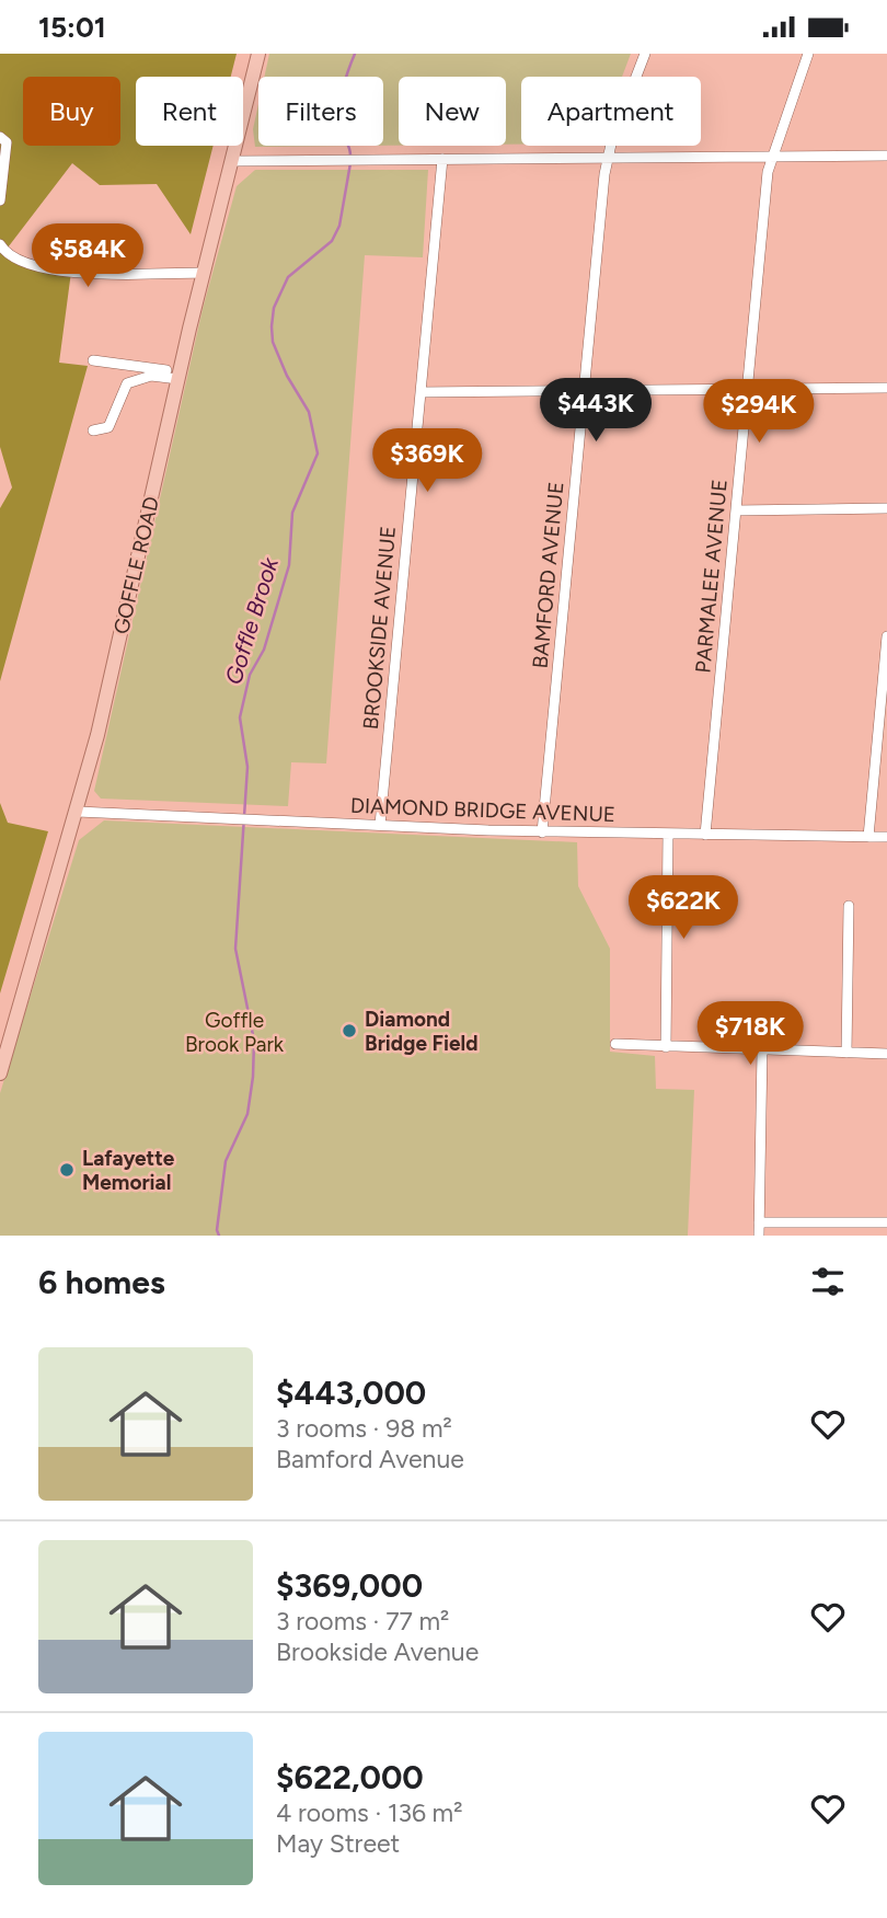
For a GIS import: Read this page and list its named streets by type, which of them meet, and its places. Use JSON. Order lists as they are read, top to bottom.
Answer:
{
  "streets": {
    "main road": ["GOFFLE ROAD"],
    "street": [
      "BAMFORD AVENUE",
      "PARMALEE AVENUE",
      "BROOKSIDE AVENUE",
      "DIAMOND BRIDGE AVENUE"
    ]
  },
  "crossings": [
    ["GOFFLE ROAD", "DIAMOND BRIDGE AVENUE"],
    ["BAMFORD AVENUE", "DIAMOND BRIDGE AVENUE"],
    ["PARMALEE AVENUE", "DIAMOND BRIDGE AVENUE"],
    ["BROOKSIDE AVENUE", "DIAMOND BRIDGE AVENUE"]
  ],
  "water": ["Goffle Brook"],
  "parks": ["Goffle Brook Park"],
  "places": ["Diamond Bridge Field", "Lafayette Memorial"],
  "page": {
    "status": "15:01",
    "chip": [
      "Buy",
      "Rent",
      "Filters",
      "New",
      "Apartment"
    ],
    "price": [
      "$584K",
      "$443K",
      "$294K",
      "$369K",
      "$622K",
      "$718K"
    ],
    "heading": "6 homes",
    "list": [
      {
        "name": "$443,000",
        "note": "3 rooms · 98 m² · Bamford Avenue"
      },
      {
        "name": "$369,000",
        "note": "3 rooms · 77 m² · Brookside Avenue"
      },
      {
        "name": "$622,000",
        "note": "4 rooms · 136 m² · May Street"
      }
    ]
  }
}
